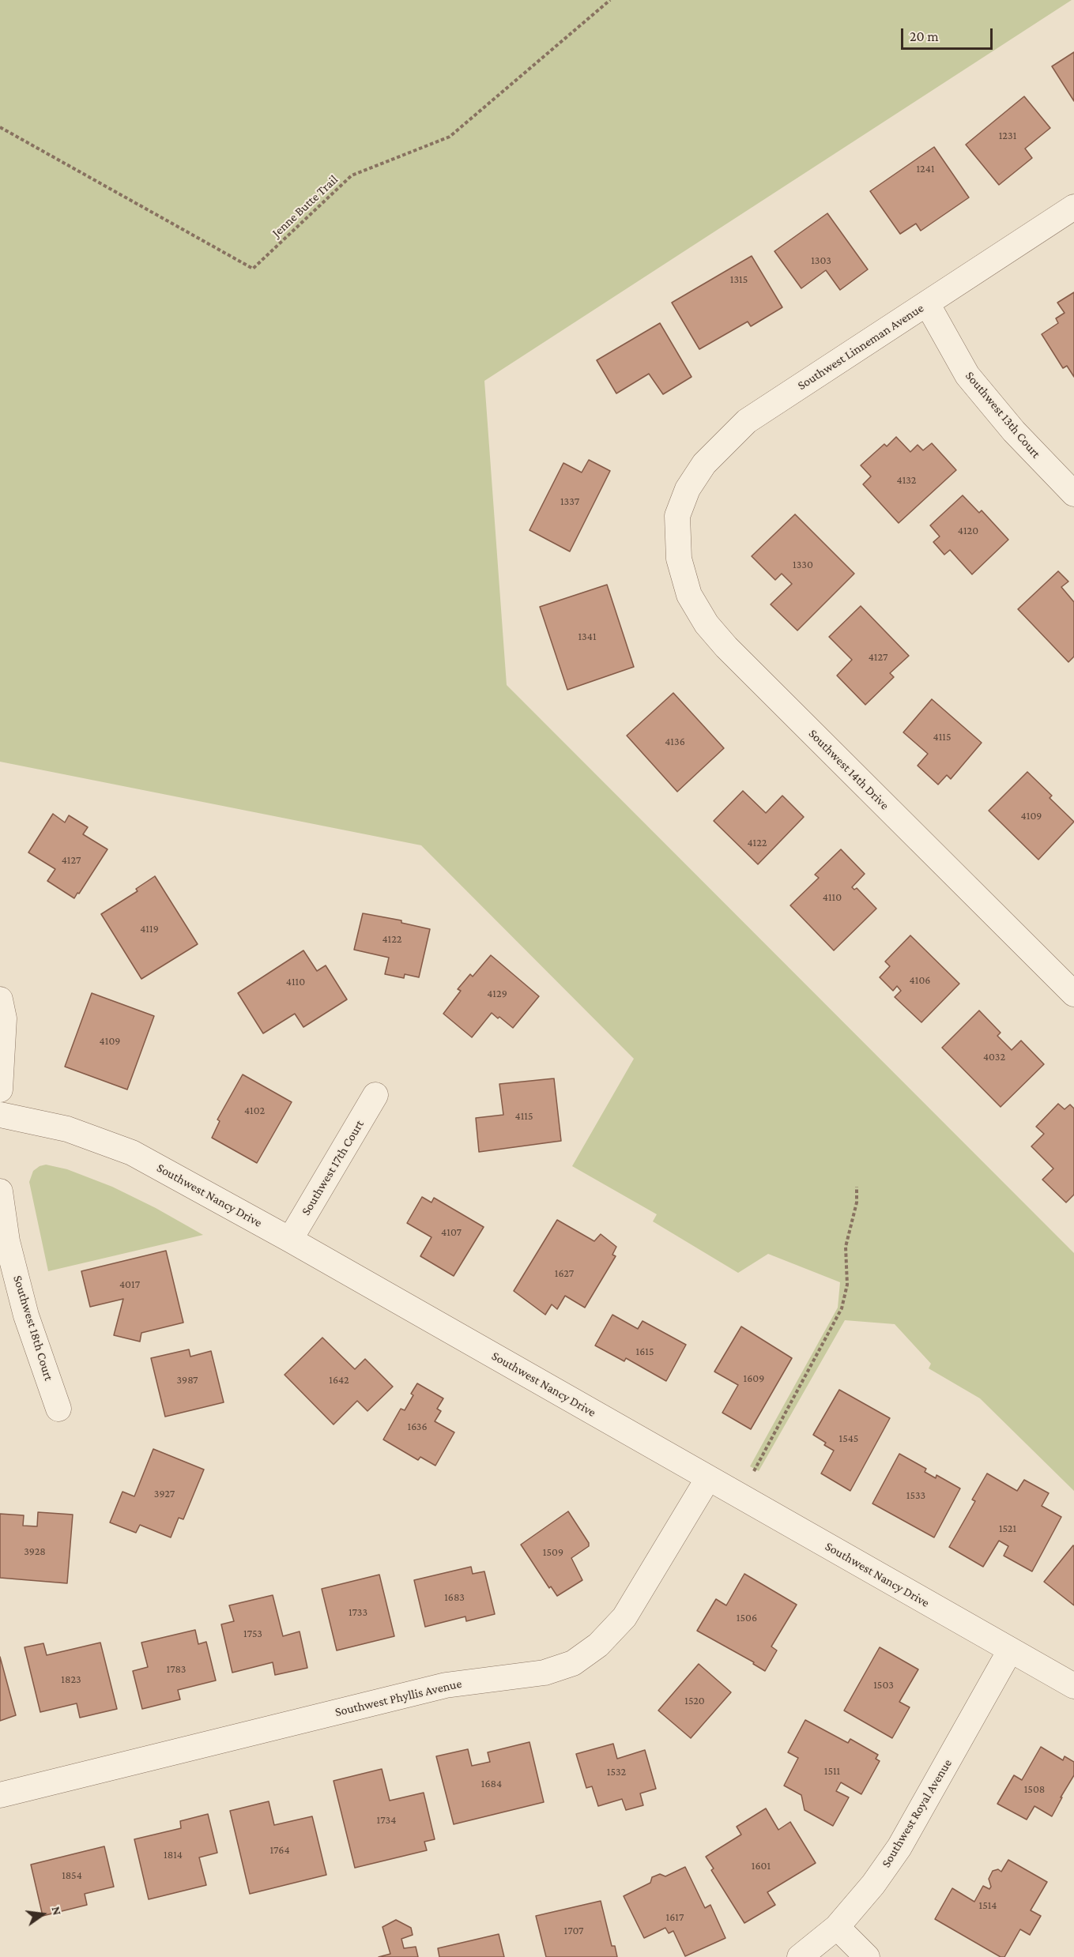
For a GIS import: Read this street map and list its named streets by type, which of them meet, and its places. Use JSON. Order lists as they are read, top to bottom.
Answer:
{
  "streets": {
    "street": [
      "Southwest Linneman Avenue",
      "Southwest 13th Court",
      "Southwest 14th Drive",
      "Southwest 17th Court",
      "Southwest Nancy Drive",
      "Southwest 18th Court",
      "Southwest Phyllis Avenue",
      "Southwest Royal Avenue"
    ],
    "path": ["Jenne Butte Trail"]
  },
  "crossings": [
    ["Southwest Linneman Avenue", "Southwest 13th Court"],
    ["Southwest Linneman Avenue", "Southwest 14th Drive"],
    ["Southwest 17th Court", "Southwest Nancy Drive"],
    ["Southwest Nancy Drive", "Southwest Phyllis Avenue"],
    ["Southwest Nancy Drive", "Southwest Royal Avenue"]
  ],
  "house_numbers": [
    "1231",
    "1241",
    "1303",
    "1315",
    "4132",
    "1337",
    "4120",
    "1330",
    "1341",
    "4127",
    "4115",
    "4136",
    "4109",
    "4122",
    "4127",
    "4110",
    "4119",
    "4122",
    "4106",
    "4110",
    "4129",
    "4109",
    "4032",
    "4102",
    "4115",
    "4107",
    "1627",
    "4017",
    "1615",
    "1609",
    "3987",
    "1642",
    "1636",
    "1545",
    "3927",
    "1533",
    "1521",
    "3928",
    "1509",
    "1683",
    "1733",
    "1506",
    "1753",
    "1783",
    "1823",
    "1503",
    "1520",
    "1511",
    "1532",
    "1684",
    "1508",
    "1734",
    "1764",
    "1814",
    "1601",
    "1854",
    "1514",
    "1617",
    "1707"
  ],
  "scale_bar": "20 m",
  "north": "right"
}
